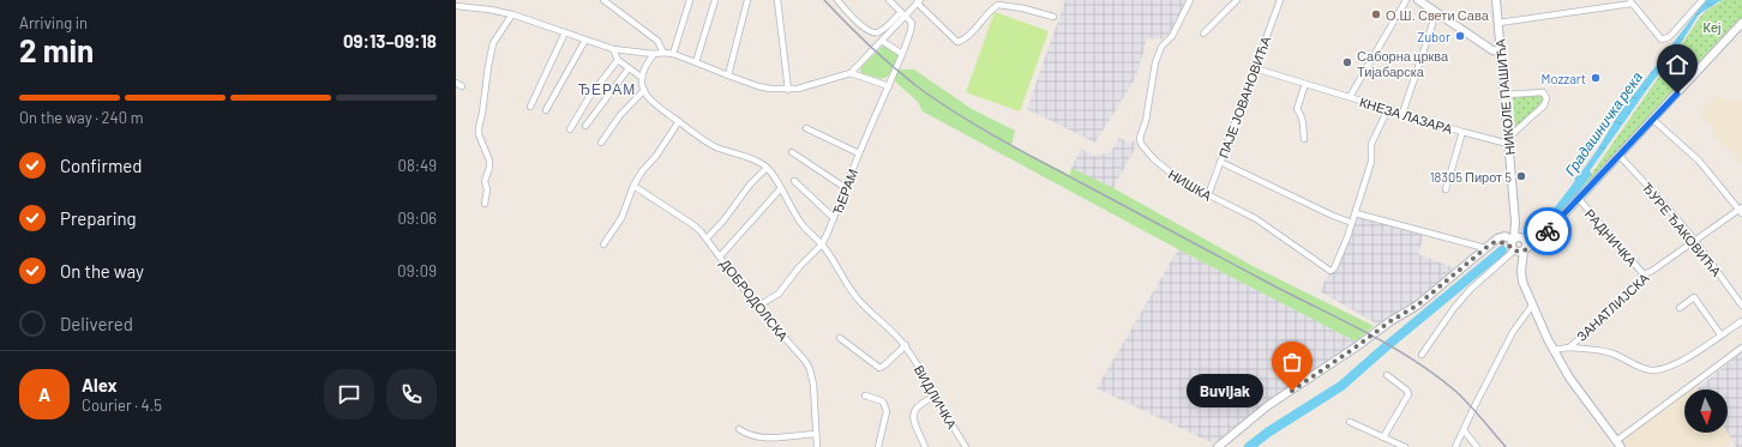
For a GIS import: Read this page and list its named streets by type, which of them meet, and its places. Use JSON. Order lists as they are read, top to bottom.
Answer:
{
  "streets": {
    "main road": ["НИКОЛЕ ПАШИЋА"],
    "street": [
      "ПАЈЕ ЈОВАНОВИЋА",
      "КНЕЗА ЛАЗАРА",
      "НИШКА",
      "ЂЕРАМ",
      "ЂУРЕ ЂАКОВИЋА",
      "РАДНИЧКА",
      "ДОБРОДОЛСКА",
      "ЗАНАТЛИЈСКА",
      "ВИДЛИЧКА"
    ]
  },
  "crossings": [
    ["ПАЈЕ ЈОВАНОВИЋА", "КНЕЗА ЛАЗАРА"],
    ["ПАЈЕ ЈОВАНОВИЋА", "НИШКА"],
    ["НИКОЛЕ ПАШИЋА", "КНЕЗА ЛАЗАРА"],
    ["НИКОЛЕ ПАШИЋА", "ЗАНАТЛИЈСКА"],
    ["ЂЕРАМ", "ДОБРОДОЛСКА"],
    ["ЂЕРАМ", "ВИДЛИЧКА"],
    ["ЂУРЕ ЂАКОВИЋА", "ЗАНАТЛИЈСКА"],
    ["РАДНИЧКА", "ЗАНАТЛИЈСКА"]
  ],
  "districts": ["ЂЕРАМ"],
  "water": ["Градашничка река"],
  "parks": ["Кеј"],
  "places": [
    "О.Ш. Свети Сава",
    "Zubor",
    "Саборна црква Тијабарска",
    "Mozzart",
    "18305 Пирот 5",
    "Buvljak"
  ],
  "north": "bottom",
  "page": {
    "heading": ["2 min", "Arriving in", "09:13–09:18"],
    "panel": ["Alex", "Courier · 4.5"],
    "bar": "On the way · 240 m",
    "list": [
      ["Confirmed", "08:49"],
      ["Preparing", "09:06"],
      ["On the way", "09:09"],
      "Delivered"
    ],
    "round": "A",
    "bubble": "Buvljak"
  }
}
